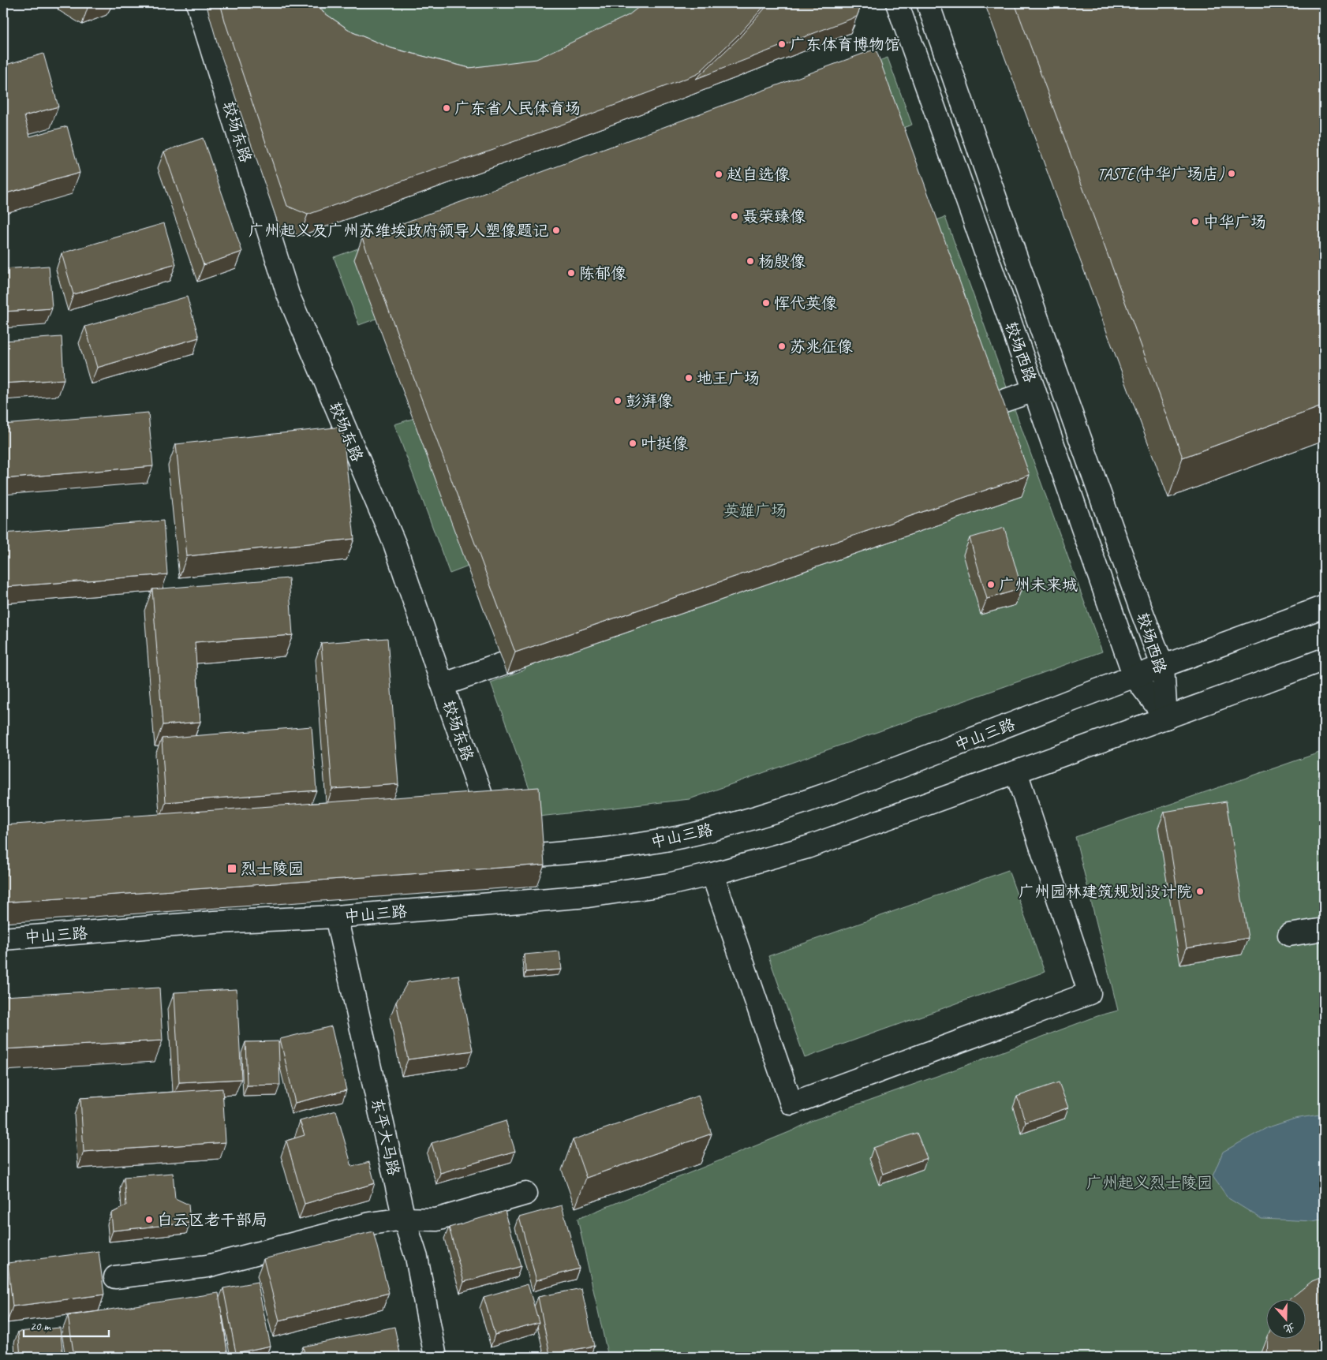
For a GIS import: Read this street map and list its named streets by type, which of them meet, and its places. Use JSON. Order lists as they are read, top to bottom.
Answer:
{
  "streets": {
    "street": [
      "较场东路",
      "较场西路",
      "中山三路",
      "东平大马路"
    ]
  },
  "crossings": [
    ["较场东路", "中山三路"],
    ["较场西路", "中山三路"],
    ["中山三路", "东平大马路"]
  ],
  "parks": ["英雄广场", "广州起义烈士陵园"],
  "places": {
    "other": [
      "广东体育博物馆",
      "广东省人民体育场",
      "TASTE(中华广场店)",
      "赵自选像",
      "聂荣臻像",
      "中华广场",
      "广州起义及广州苏维埃政府领导人塑像题记",
      "杨殷像",
      "陈郁像",
      "恽代英像",
      "苏兆征像",
      "地王广场",
      "彭湃像",
      "叶挺像",
      "广州未来城",
      "广州园林建筑规划设计院",
      "白云区老干部局"
    ],
    "transit": ["烈士陵园"]
  },
  "scale_bar": "20 m",
  "north": "bottom"
}
